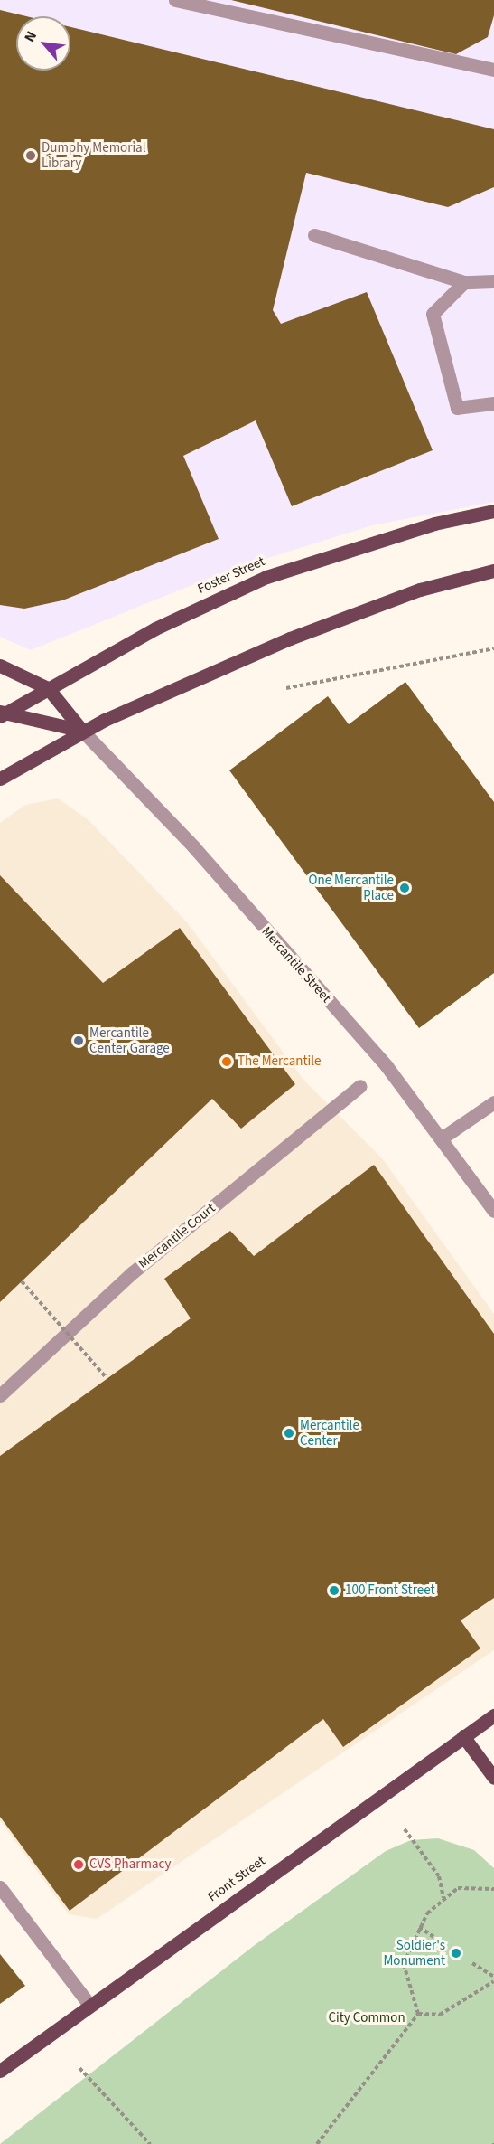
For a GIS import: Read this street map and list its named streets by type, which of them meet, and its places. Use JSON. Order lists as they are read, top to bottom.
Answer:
{
  "streets": {
    "main road": ["Foster Street", "Front Street"],
    "street": ["Mercantile Street", "Mercantile Court"]
  },
  "parks": ["City Common"],
  "places": [
    "Dumphy Memorial Library",
    "One Mercantile Place",
    "Mercantile Center Garage",
    "The Mercantile",
    "Mercantile Center",
    "100 Front Street",
    "CVS Pharmacy",
    "Soldier's Monument"
  ],
  "north": "top left"
}
